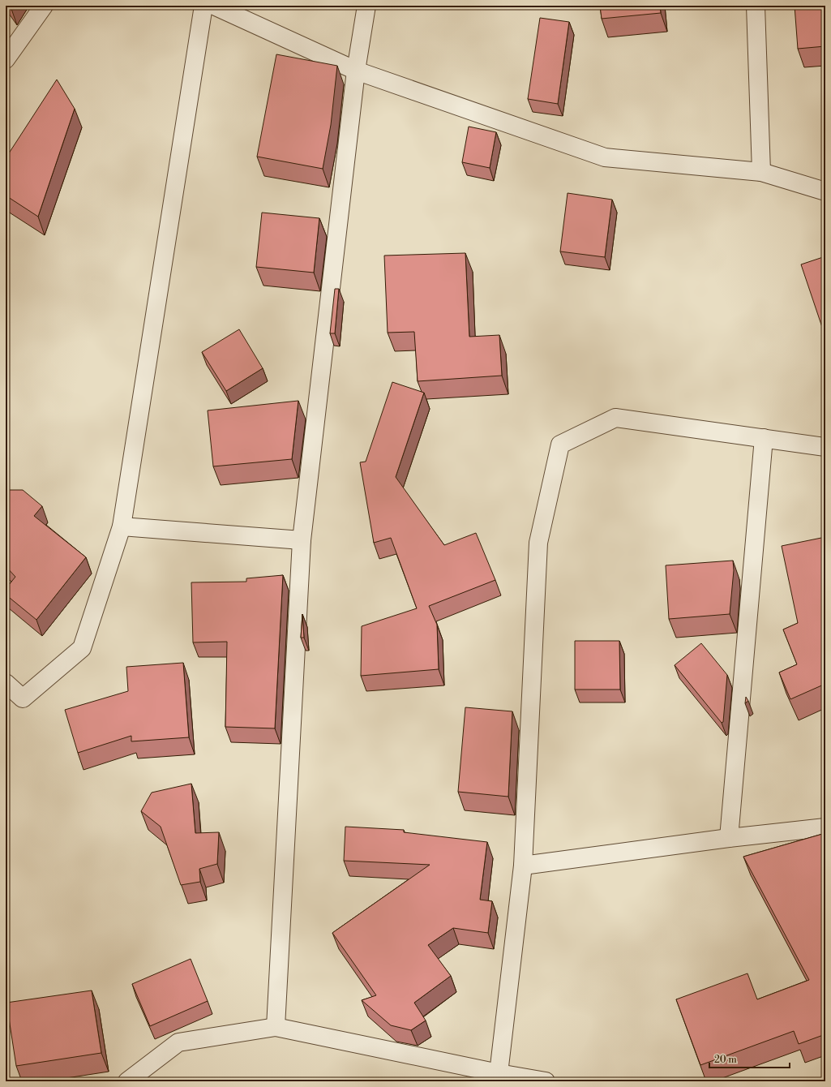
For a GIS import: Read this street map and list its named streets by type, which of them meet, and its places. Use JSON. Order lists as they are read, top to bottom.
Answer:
{
  "scale_bar": "20 m"
}
